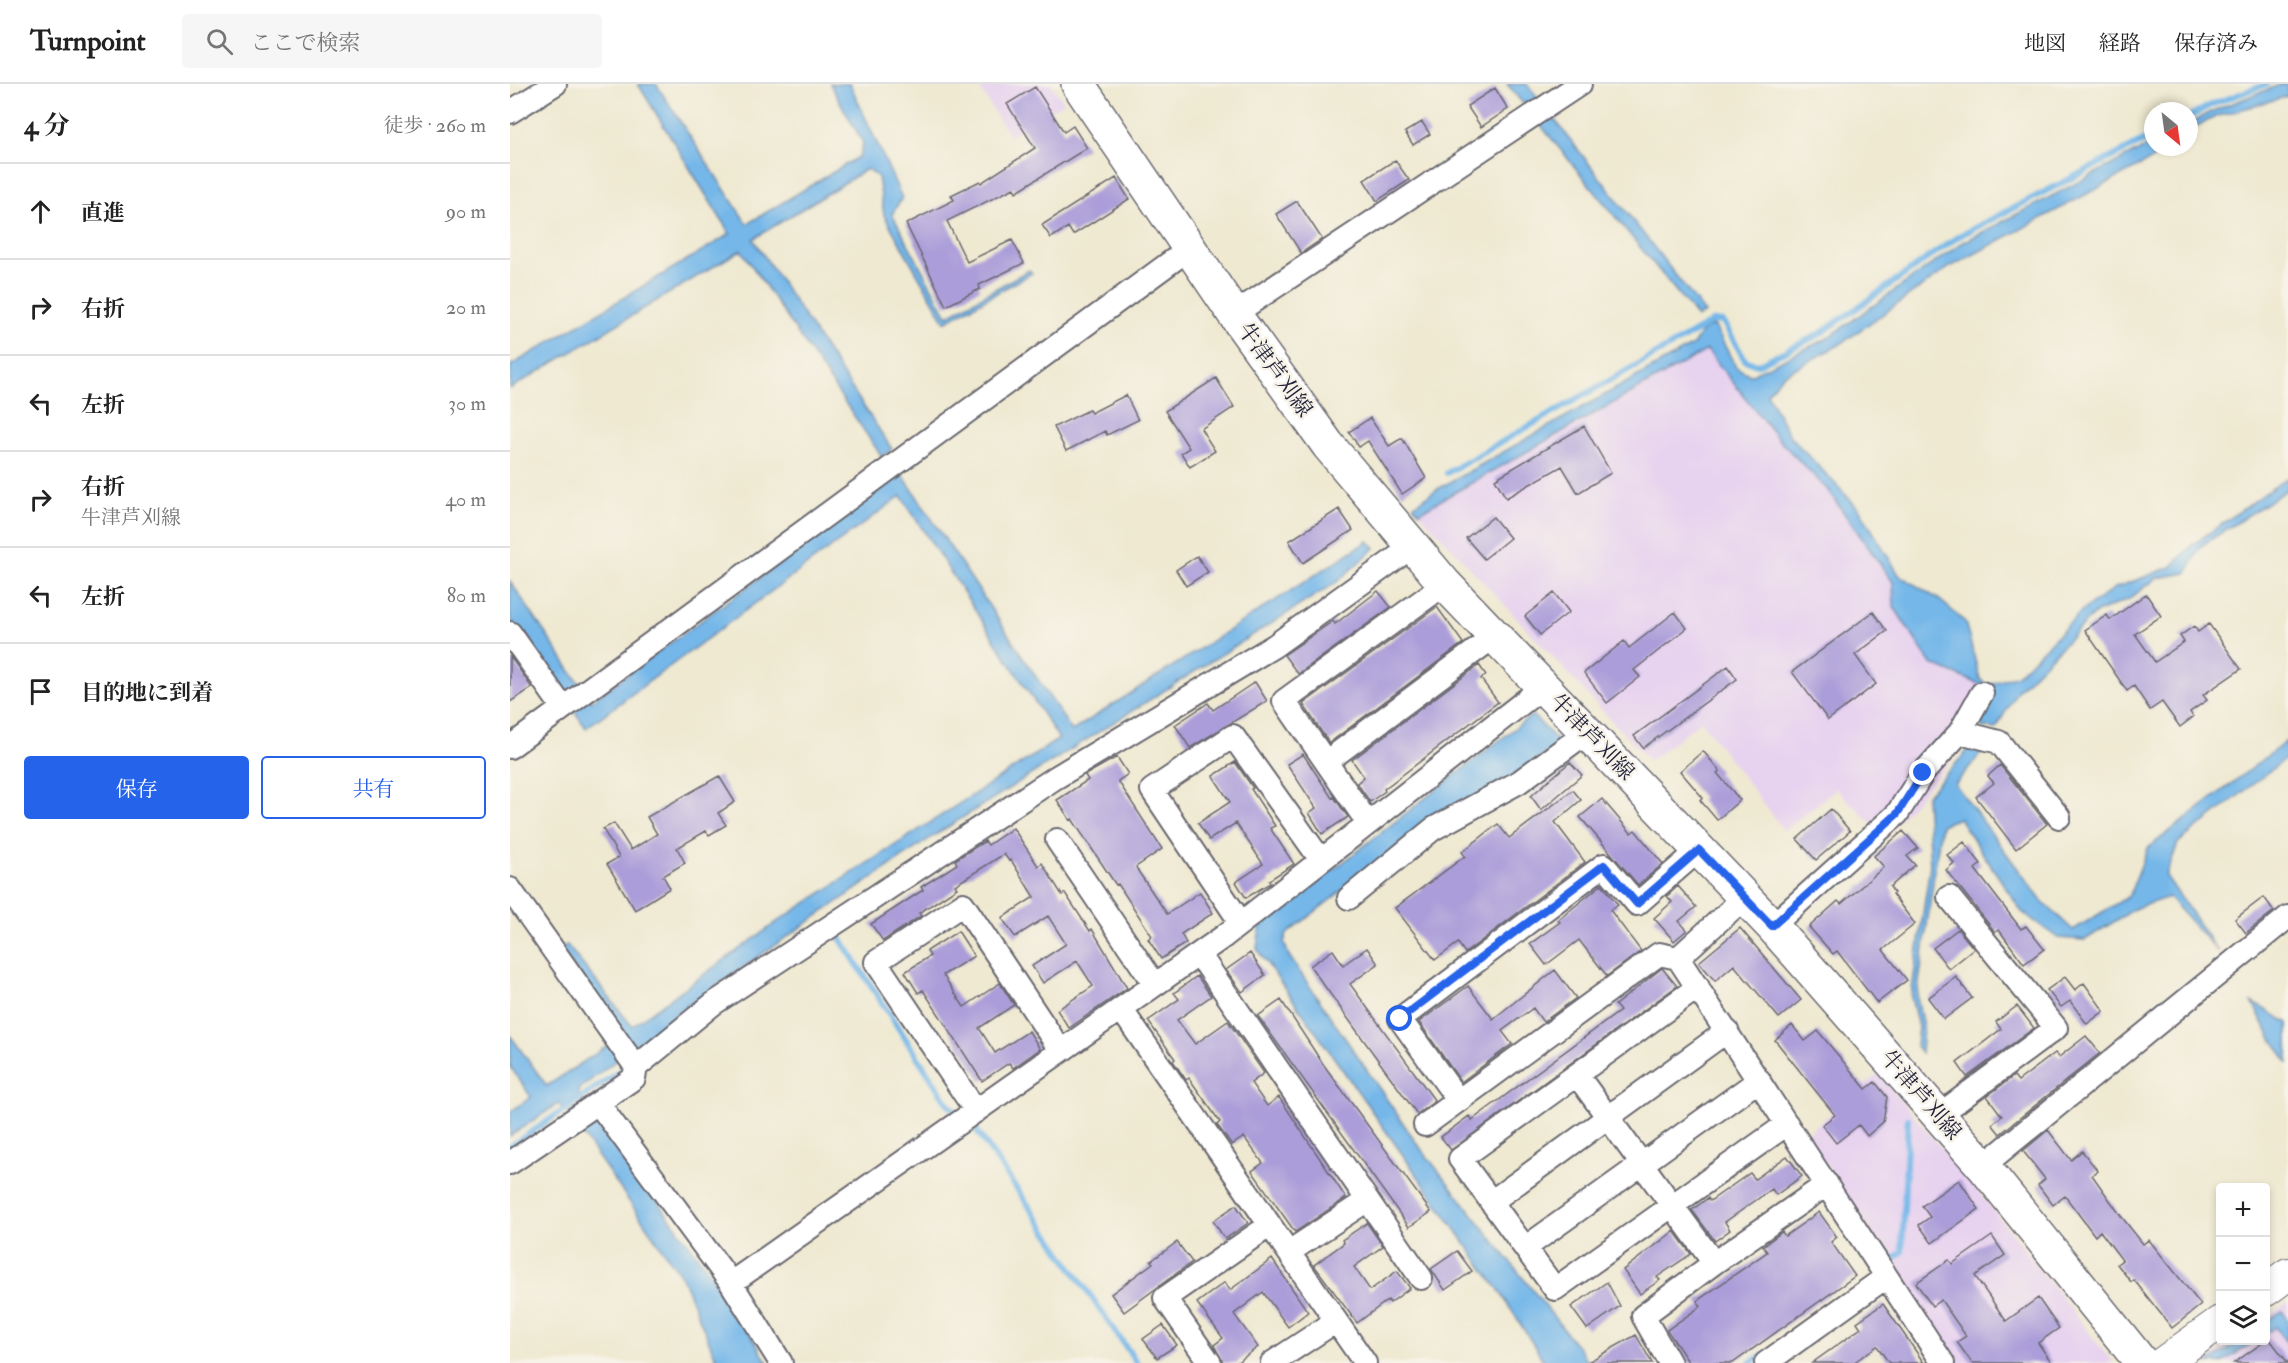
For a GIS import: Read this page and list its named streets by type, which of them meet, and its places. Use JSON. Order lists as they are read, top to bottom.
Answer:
{
  "streets": {
    "main road": ["牛津芦刈線"]
  },
  "north": "bottom right",
  "page": {
    "header": "Turnpoint",
    "search": "ここで検索",
    "nav": ["地図", "経路", "保存済み"],
    "heading": ["4 分", "徒歩 · 260 m"],
    "list": [
      ["直進", "90 m"],
      ["右折", "20 m"],
      ["左折", "30 m"],
      ["右折", "牛津芦刈線", "40 m"],
      ["左折", "80 m"],
      "目的地に到着"
    ],
    "buttons": ["保存", "共有"],
    "map_buttons": ["+", "−"]
  }
}
